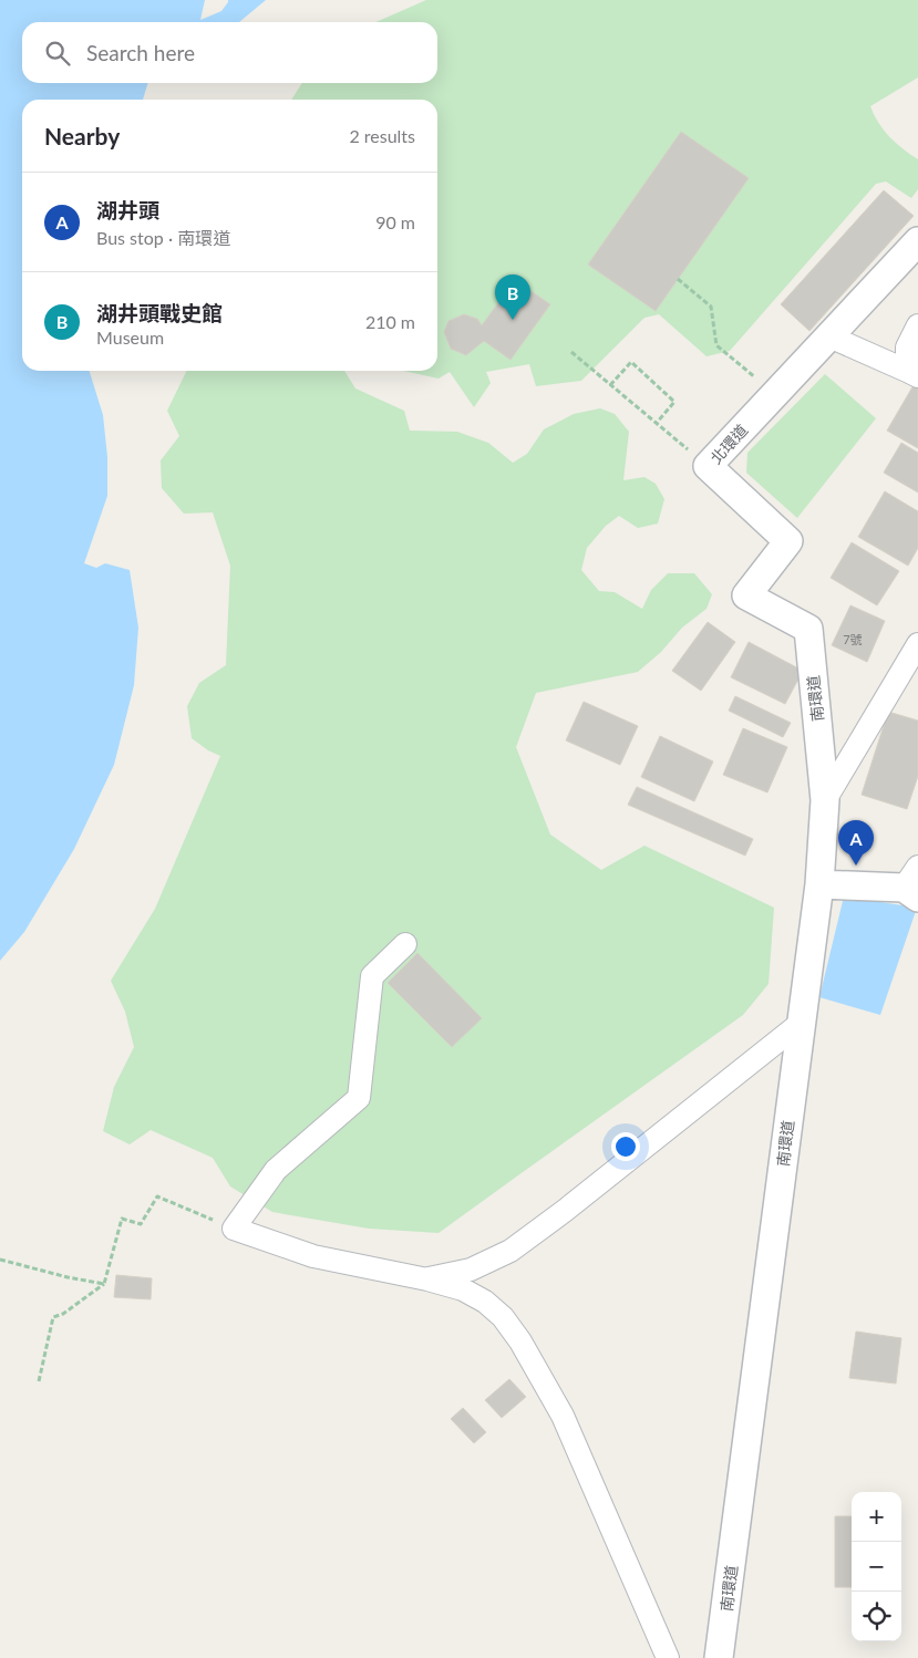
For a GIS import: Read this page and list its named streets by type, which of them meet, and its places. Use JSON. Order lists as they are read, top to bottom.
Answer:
{
  "streets": {
    "street": ["北環道", "南環道"]
  },
  "crossings": [
    ["北環道", "南環道"]
  ],
  "house_numbers": ["7號"],
  "page": {
    "search": "Search here",
    "heading": ["Nearby", "2 results"],
    "list": [
      {
        "mark": "A",
        "name": "湖井頭",
        "note": "Bus stop · 南環道",
        "value": "90 m"
      },
      {
        "mark": "B",
        "name": "湖井頭戰史館",
        "note": "Museum",
        "value": "210 m"
      }
    ],
    "pins": ["B", "A"],
    "map_buttons": ["+", "−"]
  }
}
